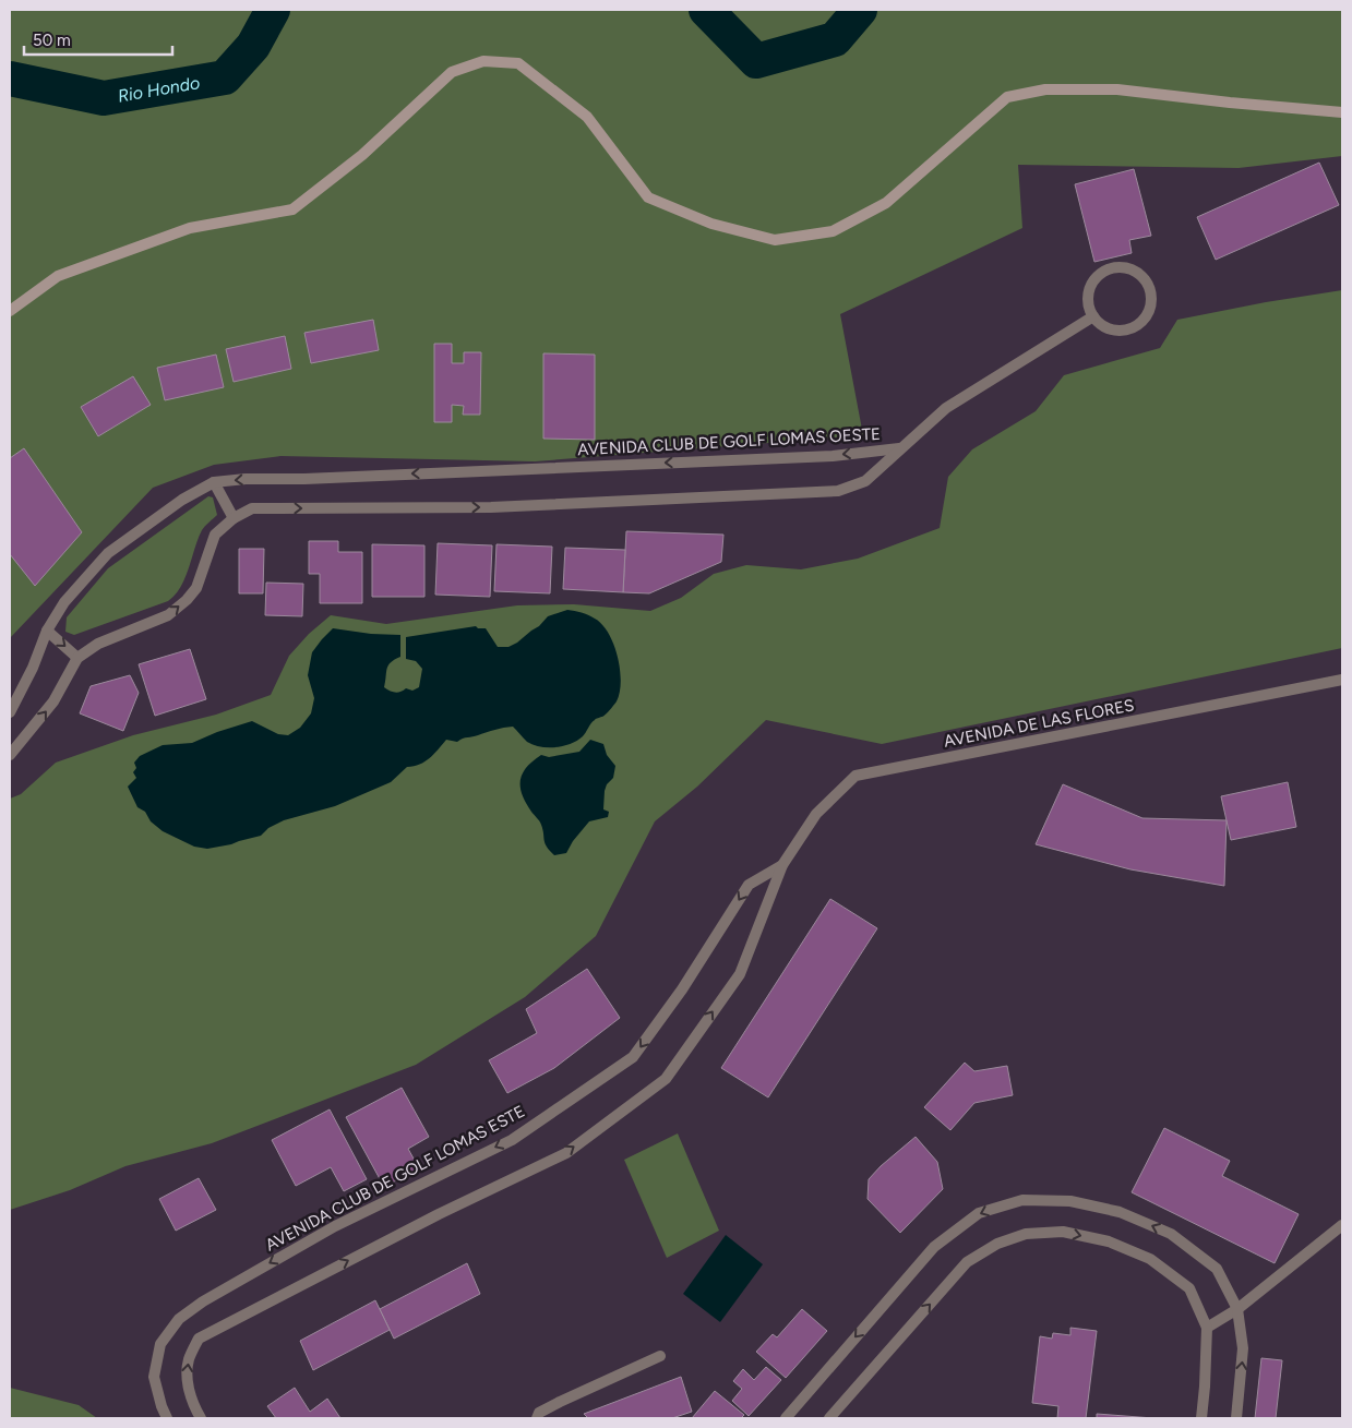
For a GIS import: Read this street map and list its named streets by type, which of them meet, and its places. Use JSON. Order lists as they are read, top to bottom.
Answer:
{
  "streets": {
    "street": ["AVENIDA CLUB DE GOLF LOMAS OESTE", "AVENIDA DE LAS FLORES", "AVENIDA CLUB DE GOLF LOMAS ESTE"]
  },
  "crossings": [
    ["AVENIDA DE LAS FLORES", "AVENIDA CLUB DE GOLF LOMAS ESTE"]
  ],
  "water": ["Rio Hondo"],
  "scale_bar": "50 m"
}
